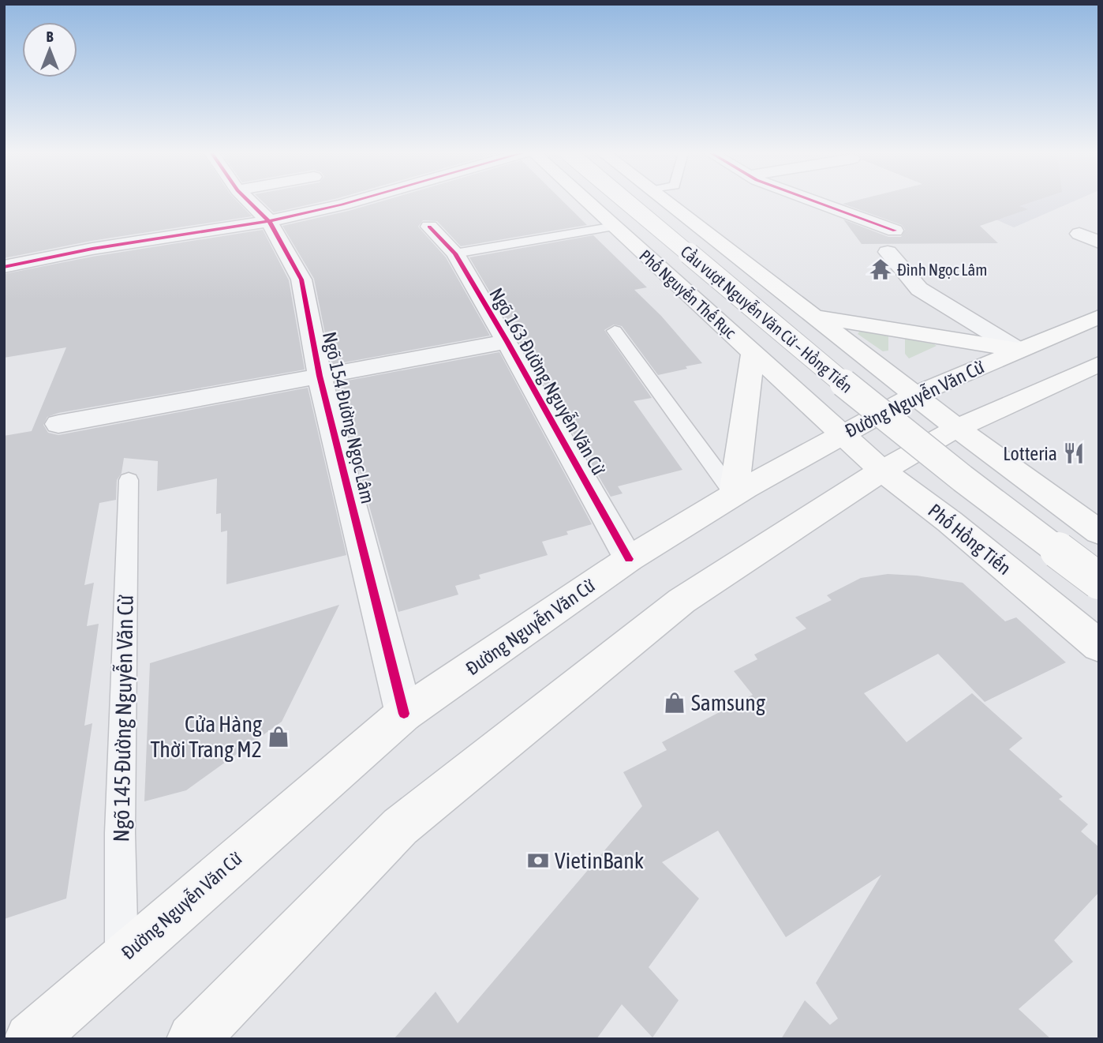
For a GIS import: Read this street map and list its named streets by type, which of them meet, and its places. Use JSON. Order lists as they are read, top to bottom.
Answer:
{
  "streets": {
    "main road": [
      "Phố Nguyễn Thế Rục",
      "Cầu vượt Nguyễn Văn Cừ – Hồng Tiến",
      "Đường Nguyễn Văn Cừ",
      "Phố Hồng Tiến"
    ],
    "street": ["Ngõ 163 Đường Nguyễn Văn Cừ", "Ngõ 154 Đường Ngọc Lâm"],
    "lane": ["Ngõ 145 Đường Nguyễn Văn Cừ"]
  },
  "crossings": [
    ["Phố Nguyễn Thế Rục", "Đường Nguyễn Văn Cừ"],
    ["Phố Nguyễn Thế Rục", "Phố Hồng Tiến"],
    ["Ngõ 163 Đường Nguyễn Văn Cừ", "Đường Nguyễn Văn Cừ"],
    ["Đường Nguyễn Văn Cừ", "Ngõ 154 Đường Ngọc Lâm"],
    ["Đường Nguyễn Văn Cừ", "Phố Hồng Tiến"],
    ["Đường Nguyễn Văn Cừ", "Ngõ 145 Đường Nguyễn Văn Cừ"]
  ],
  "places": {
    "temple": ["Đình Ngọc Lâm"],
    "restaurant": ["Lotteria"],
    "shop": ["Samsung", "Cửa Hàng Thời Trang M2"],
    "bank": ["VietinBank"]
  },
  "north": "top"
}
